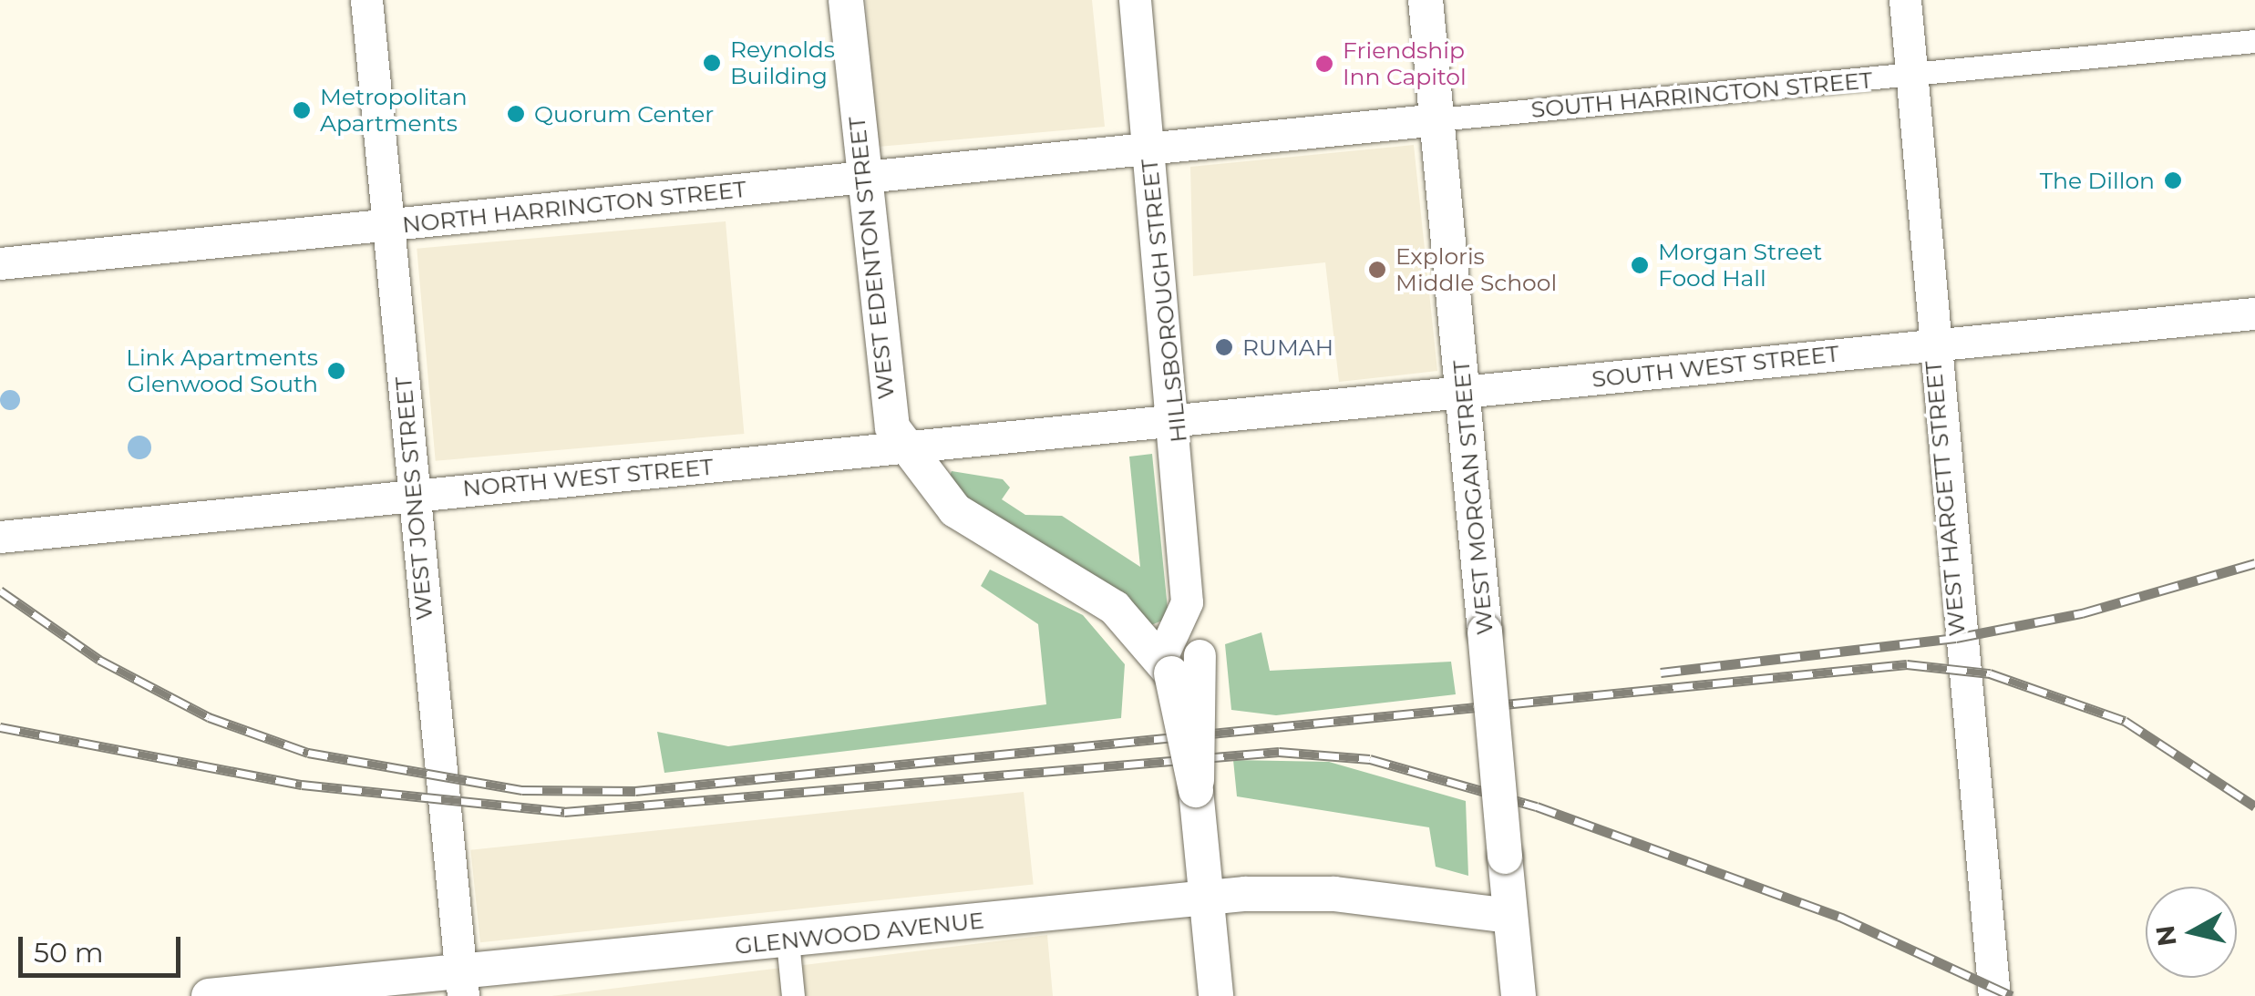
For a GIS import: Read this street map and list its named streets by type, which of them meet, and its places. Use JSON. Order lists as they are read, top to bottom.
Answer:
{
  "streets": {
    "main road": [
      "WEST EDENTON STREET",
      "HILLSBOROUGH STREET",
      "WEST MORGAN STREET",
      "GLENWOOD AVENUE"
    ],
    "street": [
      "SOUTH HARRINGTON STREET",
      "NORTH HARRINGTON STREET",
      "SOUTH WEST STREET",
      "NORTH WEST STREET",
      "WEST JONES STREET",
      "WEST HARGETT STREET"
    ]
  },
  "crossings": [
    ["SOUTH HARRINGTON STREET", "NORTH HARRINGTON STREET"],
    ["SOUTH HARRINGTON STREET", "HILLSBOROUGH STREET"],
    ["SOUTH HARRINGTON STREET", "WEST MORGAN STREET"],
    ["SOUTH HARRINGTON STREET", "WEST HARGETT STREET"],
    ["NORTH HARRINGTON STREET", "WEST EDENTON STREET"],
    ["NORTH HARRINGTON STREET", "HILLSBOROUGH STREET"],
    ["NORTH HARRINGTON STREET", "WEST JONES STREET"],
    ["WEST EDENTON STREET", "HILLSBOROUGH STREET"],
    ["WEST EDENTON STREET", "NORTH WEST STREET"],
    ["HILLSBOROUGH STREET", "SOUTH WEST STREET"],
    ["HILLSBOROUGH STREET", "NORTH WEST STREET"],
    ["HILLSBOROUGH STREET", "GLENWOOD AVENUE"],
    ["SOUTH WEST STREET", "NORTH WEST STREET"],
    ["SOUTH WEST STREET", "WEST MORGAN STREET"],
    ["SOUTH WEST STREET", "WEST HARGETT STREET"],
    ["NORTH WEST STREET", "WEST JONES STREET"],
    ["WEST MORGAN STREET", "GLENWOOD AVENUE"],
    ["WEST JONES STREET", "GLENWOOD AVENUE"]
  ],
  "places": [
    "Reynolds Building",
    "Friendship Inn Capitol",
    "Metropolitan Apartments",
    "Quorum Center",
    "The Dillon",
    "Morgan Street Food Hall",
    "Exploris Middle School",
    "RUMAH",
    "Link Apartments Glenwood South"
  ],
  "scale_bar": "50 m",
  "north": "left"
}
